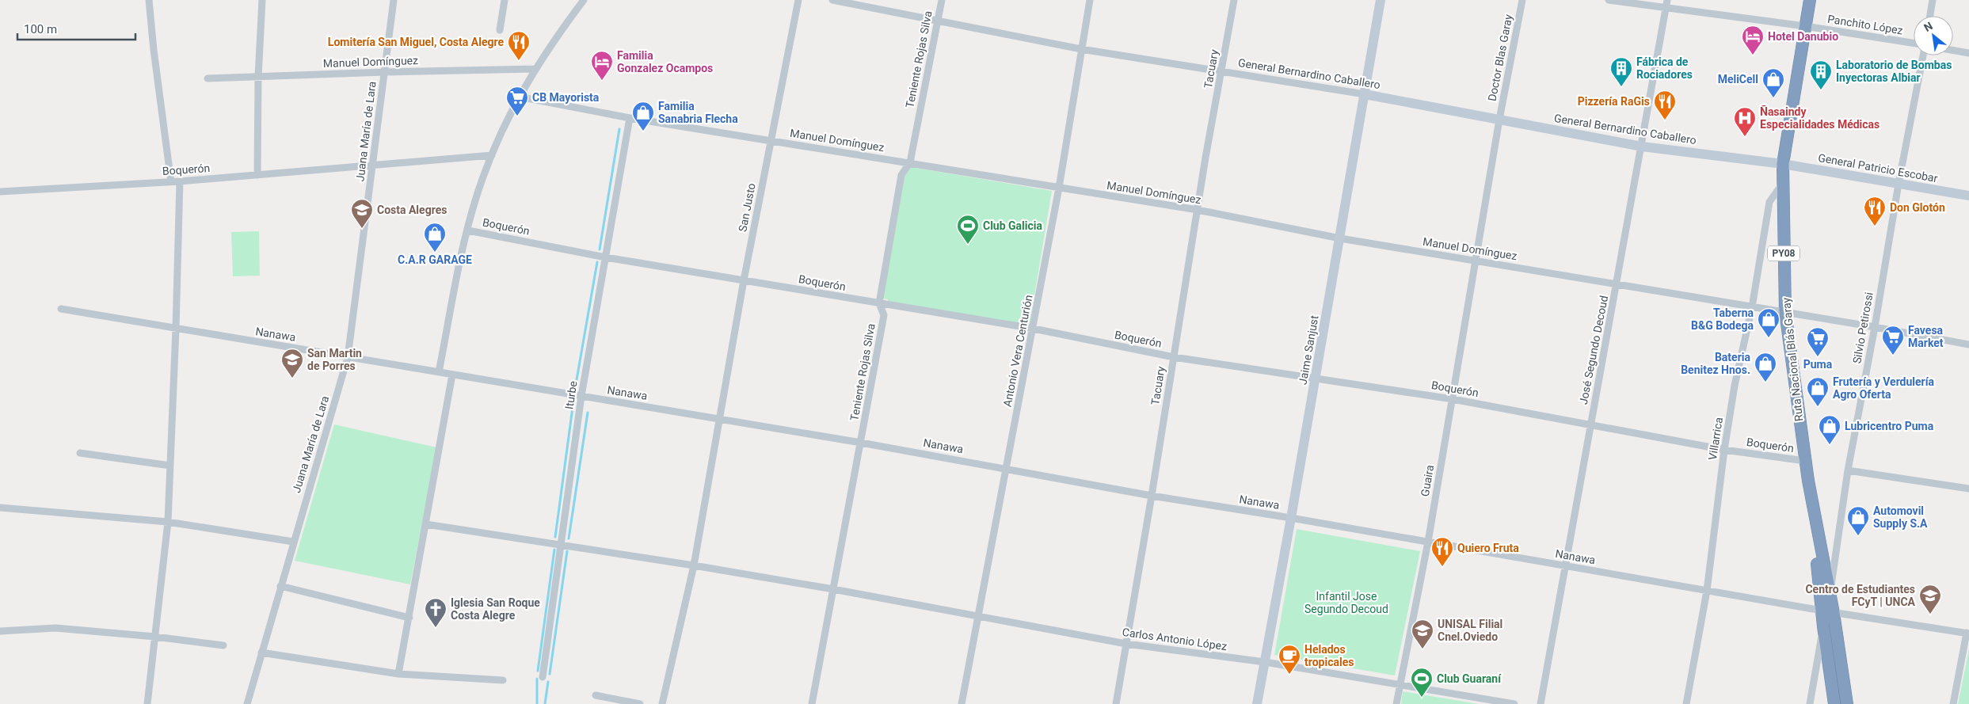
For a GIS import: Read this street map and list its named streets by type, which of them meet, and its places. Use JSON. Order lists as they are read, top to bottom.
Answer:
{
  "streets": {
    "highway": ["PY08", "Ruta Nacional Blás Garay"],
    "main road": ["General Bernardino Caballero", "General Patricio Escobar", "Jaime Sanjust"],
    "street": [
      "Panchito López",
      "Doctor Blas Garay",
      "Teniente Rojas Silva",
      "Manuel Domínguez",
      "Tacuary",
      "Juana María de Lara",
      "Boquerón",
      "San Justo",
      "Silvio Petirossi",
      "Nanawa",
      "José Segundo Decoud",
      "Antonio Vera Centurión",
      "Iturbe",
      "Villarrica",
      "Guaira",
      "Carlos Antonio López"
    ]
  },
  "crossings": [
    ["Panchito López", "José Segundo Decoud"],
    ["Panchito López", "Ruta Nacional Blás Garay"],
    ["Doctor Blas Garay", "Manuel Domínguez"],
    ["Doctor Blas Garay", "General Bernardino Caballero"],
    ["Doctor Blas Garay", "Guaira"],
    ["Teniente Rojas Silva", "Manuel Domínguez"],
    ["Teniente Rojas Silva", "General Bernardino Caballero"],
    ["Teniente Rojas Silva", "Boquerón"],
    ["Teniente Rojas Silva", "Nanawa"],
    ["Teniente Rojas Silva", "Carlos Antonio López"],
    ["Manuel Domínguez", "Tacuary"],
    ["Manuel Domínguez", "Juana María de Lara"],
    ["Manuel Domínguez", "San Justo"],
    ["Manuel Domínguez", "Silvio Petirossi"],
    ["Manuel Domínguez", "Jaime Sanjust"],
    ["Manuel Domínguez", "José Segundo Decoud"],
    ["Manuel Domínguez", "Antonio Vera Centurión"],
    ["Manuel Domínguez", "Ruta Nacional Blás Garay"],
    ["Manuel Domínguez", "Iturbe"],
    ["Manuel Domínguez", "Villarrica"],
    ["Manuel Domínguez", "Guaira"],
    ["Tacuary", "General Bernardino Caballero"],
    ["Tacuary", "Boquerón"],
    ["Tacuary", "Nanawa"],
    ["Tacuary", "Carlos Antonio López"],
    ["General Bernardino Caballero", "General Patricio Escobar"],
    ["General Bernardino Caballero", "Jaime Sanjust"],
    ["General Bernardino Caballero", "José Segundo Decoud"],
    ["General Bernardino Caballero", "Antonio Vera Centurión"],
    ["General Bernardino Caballero", "Ruta Nacional Blás Garay"],
    ["Juana María de Lara", "Boquerón"],
    ["Juana María de Lara", "Nanawa"],
    ["General Patricio Escobar", "Silvio Petirossi"],
    ["General Patricio Escobar", "Ruta Nacional Blás Garay"],
    ["Boquerón", "San Justo"],
    ["Boquerón", "Jaime Sanjust"],
    ["Boquerón", "José Segundo Decoud"],
    ["Boquerón", "Antonio Vera Centurión"],
    ["Boquerón", "Ruta Nacional Blás Garay"],
    ["Boquerón", "Iturbe"],
    ["Boquerón", "Villarrica"],
    ["Boquerón", "Guaira"],
    ["San Justo", "Nanawa"],
    ["San Justo", "Carlos Antonio López"],
    ["Silvio Petirossi", "Nanawa"],
    ["Silvio Petirossi", "Ruta Nacional Blás Garay"],
    ["Nanawa", "Jaime Sanjust"],
    ["Nanawa", "José Segundo Decoud"],
    ["Nanawa", "Antonio Vera Centurión"],
    ["Nanawa", "Ruta Nacional Blás Garay"],
    ["Nanawa", "Iturbe"],
    ["Nanawa", "Villarrica"],
    ["Nanawa", "Guaira"],
    ["Jaime Sanjust", "Carlos Antonio López"],
    ["Antonio Vera Centurión", "Carlos Antonio López"],
    ["Ruta Nacional Blás Garay", "Villarrica"],
    ["Iturbe", "Carlos Antonio López"],
    ["Guaira", "Carlos Antonio López"]
  ],
  "parks": ["Infantil Jose Segundo Decoud"],
  "places": {
    "hotel": ["Hotel Danubio", "Familia Gonzalez Ocampos"],
    "restaurant": [
      "Lomitería San Miguel, Costa Alegre",
      "Pizzería RaGis",
      "Don Glotón",
      "Quiero Fruta"
    ],
    "building": ["Fábrica de Rociadores", "Laboratorio de Bombas Inyectoras Albiar"],
    "shop": [
      "MeliCell",
      "Familia Sanabria Flecha",
      "C.A.R GARAGE",
      "Taberna B&G Bodega",
      "Bateria Benitez Hnos.",
      "Frutería y Verdulería Agro Oferta",
      "Lubricentro Puma",
      "Automovil Supply S.A"
    ],
    "supermarket": ["CB Mayorista", "Favesa Market", "Puma"],
    "hospital": ["Ñasaindy Especialidades Médicas"],
    "school or university": [
      "Costa Alegres",
      "San Martin de Porres",
      "Centro de Estudiantes FCyT | UNCA",
      "UNISAL Filial Cnel.Oviedo"
    ],
    "sports": ["Club Galicia", "Club Guaraní"],
    "church": ["Iglesia San Roque Costa Alegre"],
    "cafe": ["Helados tropicales"]
  },
  "scale_bar": "100 m",
  "north": "top left"
}
